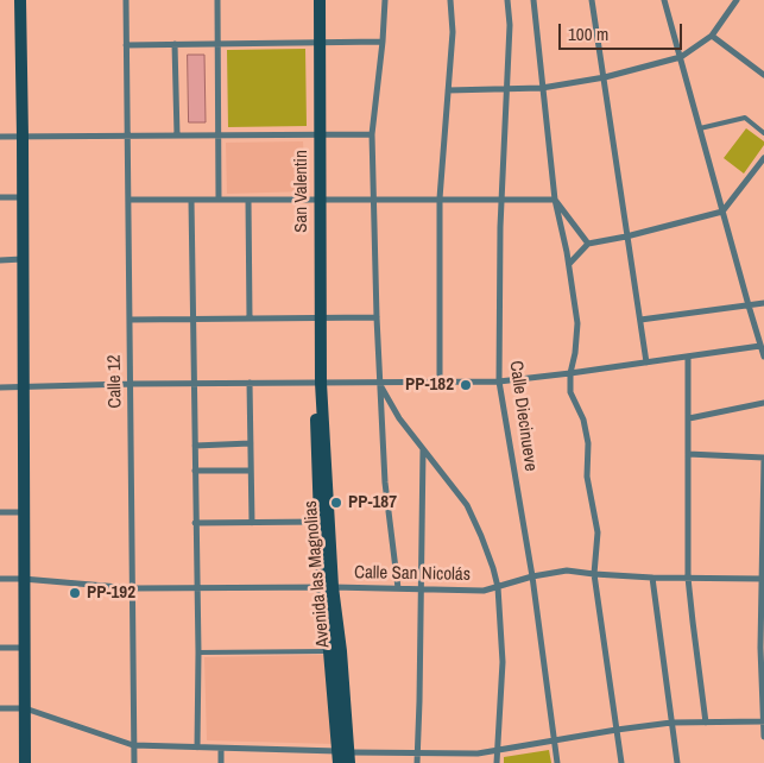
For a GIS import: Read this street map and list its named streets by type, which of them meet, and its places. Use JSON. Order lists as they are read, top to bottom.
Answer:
{
  "streets": {
    "main road": ["San Valentin", "Avenida las Magnolias"],
    "street": ["Calle 12", "Calle Diecinueve", "Calle San Nicolás"]
  },
  "crossings": [
    ["San Valentin", "Avenida las Magnolias"],
    ["Calle 12", "Calle San Nicolás"],
    ["Calle Diecinueve", "Calle San Nicolás"],
    ["Avenida las Magnolias", "Calle San Nicolás"]
  ],
  "places": ["PP-182", "PP-187", "PP-192"],
  "scale_bar": "100 m"
}
